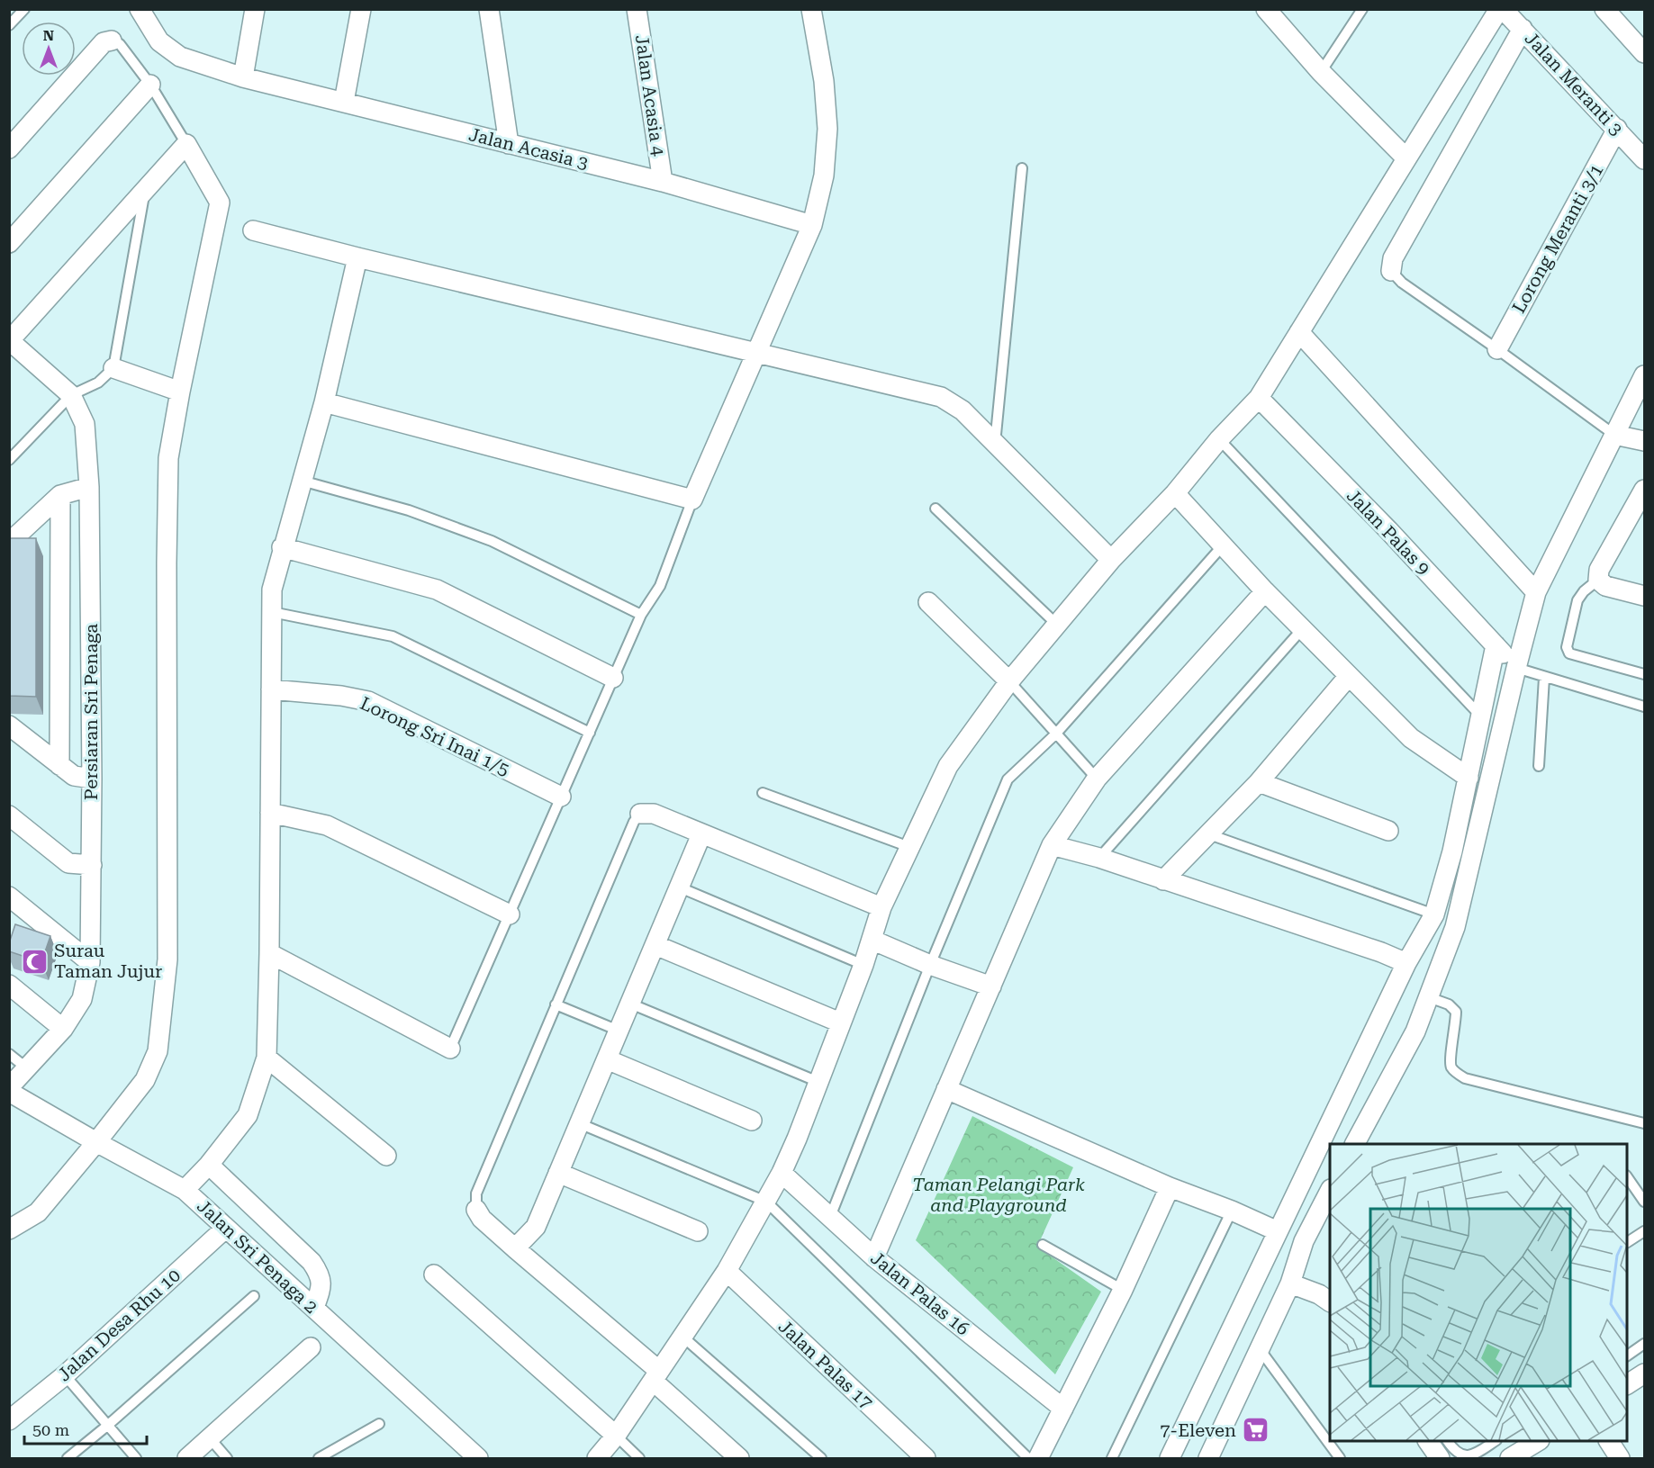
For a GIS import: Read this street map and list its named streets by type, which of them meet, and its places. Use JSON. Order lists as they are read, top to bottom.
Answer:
{
  "streets": {
    "street": [
      "Jalan Meranti 3",
      "Jalan Acasia 4",
      "Jalan Acasia 3",
      "Lorong Meranti 3/1",
      "Jalan Palas 9",
      "Persiaran Sri Penaga",
      "Lorong Sri Inai 1/5",
      "Jalan Sri Penaga 2",
      "Jalan Palas 16",
      "Jalan Desa Rhu 10",
      "Jalan Palas 17"
    ]
  },
  "crossings": [
    ["Jalan Meranti 3", "Lorong Meranti 3/1"],
    ["Jalan Acasia 4", "Jalan Acasia 3"],
    ["Jalan Sri Penaga 2", "Jalan Desa Rhu 10"]
  ],
  "parks": ["Taman Pelangi Park and Playground"],
  "places": {
    "mosque": ["Surau Taman Jujur"],
    "supermarket": ["7-Eleven"]
  },
  "scale_bar": "50 m",
  "north": "top"
}
